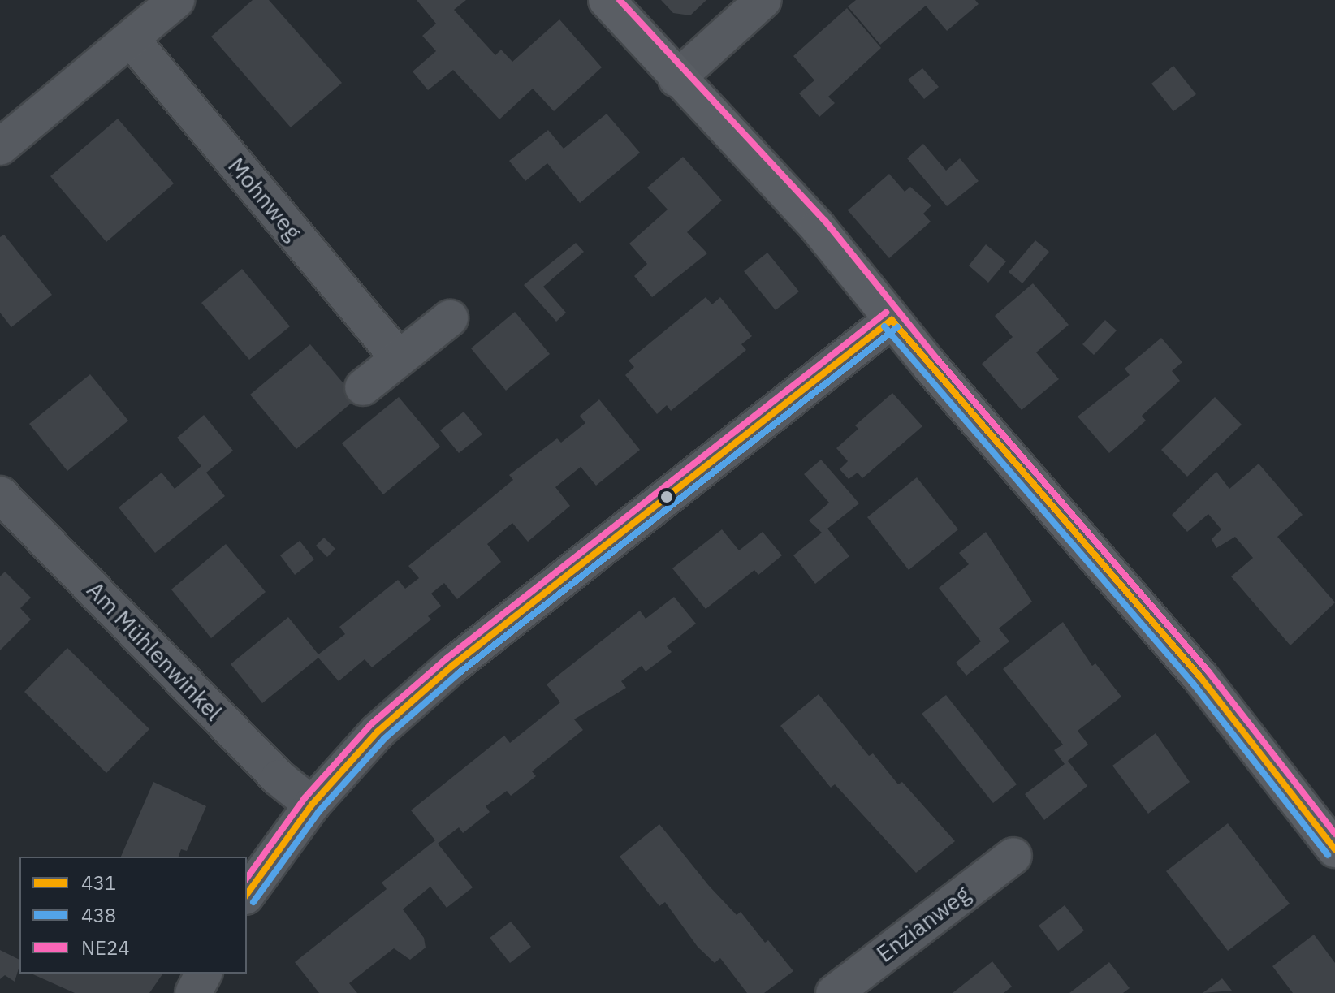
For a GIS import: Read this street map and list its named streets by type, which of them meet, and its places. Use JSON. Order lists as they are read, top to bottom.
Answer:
{
  "streets": {
    "street": ["Mohnweg", "Am Mühlenwinkel", "Enzianweg"]
  },
  "lines": ["transit line NE24", "transit line 431", "transit line 438"],
  "legend": ["431", "438", "NE24"]
}
